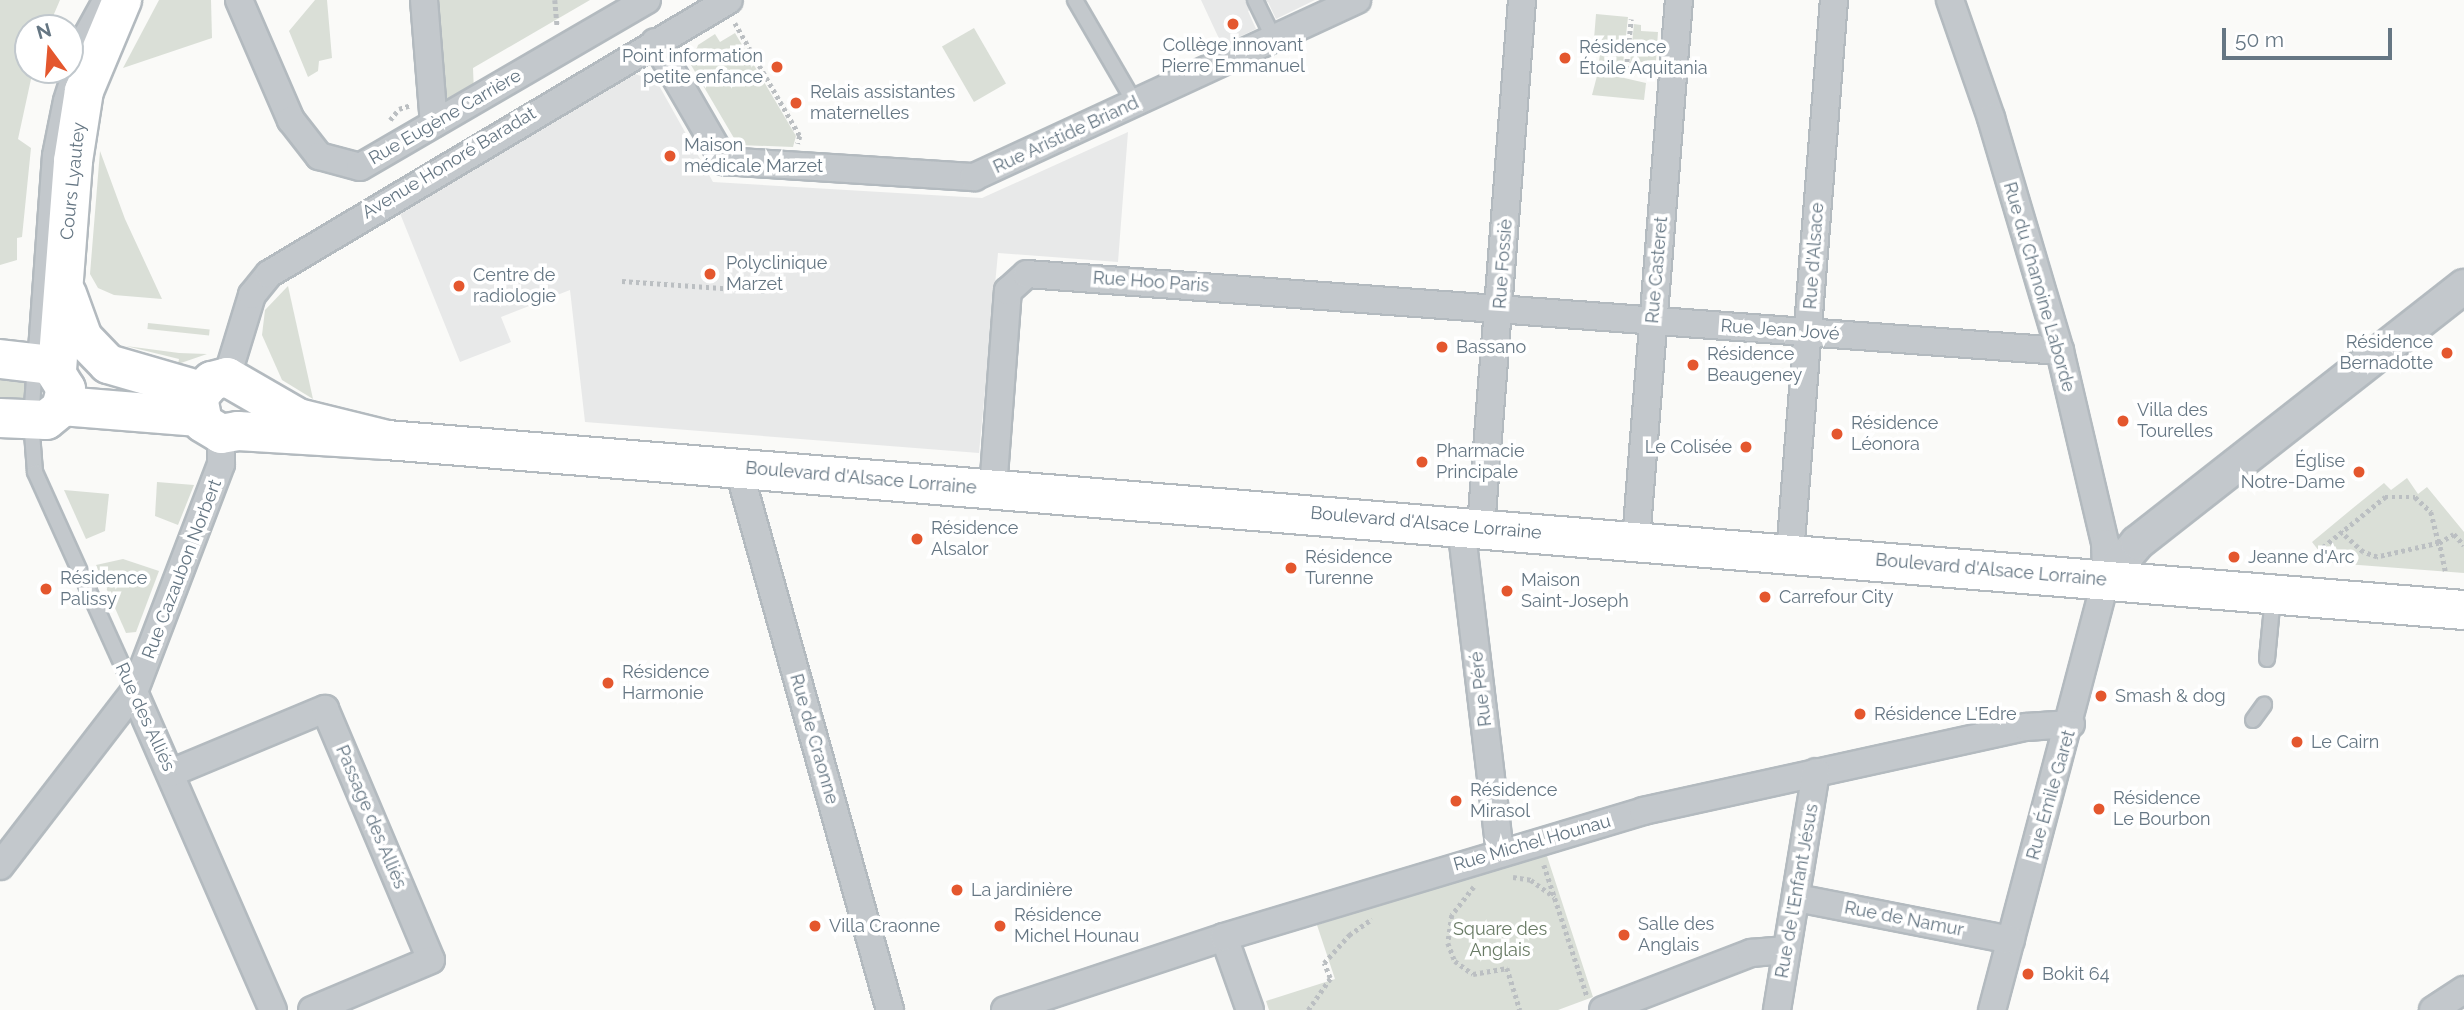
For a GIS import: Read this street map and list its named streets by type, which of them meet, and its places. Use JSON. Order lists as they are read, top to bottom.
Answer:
{
  "streets": {
    "main road": ["Cours Lyautey", "Boulevard d'Alsace Lorraine"],
    "street": [
      "Rue Eugène Carrière",
      "Rue Aristide Briand",
      "Avenue Honoré Baradat",
      "Rue d'Alsace",
      "Rue Fossiè",
      "Rue Casteret",
      "Rue Hoo Paris",
      "Rue du Chanoine Laborde",
      "Rue Jean Jové",
      "Rue Cazaubon Norbert",
      "Rue Péré",
      "Rue des Alliés",
      "Rue de Craonne",
      "Rue Émile Garet",
      "Passage des Alliés",
      "Rue Michel Hounau",
      "Rue de l'Enfant Jésus",
      "Rue de Namur"
    ]
  },
  "crossings": [
    ["Rue Aristide Briand", "Avenue Honoré Baradat"],
    ["Avenue Honoré Baradat", "Boulevard d'Alsace Lorraine"],
    ["Avenue Honoré Baradat", "Rue Cazaubon Norbert"],
    ["Cours Lyautey", "Boulevard d'Alsace Lorraine"],
    ["Cours Lyautey", "Rue des Alliés"],
    ["Rue d'Alsace", "Rue Jean Jové"],
    ["Rue d'Alsace", "Boulevard d'Alsace Lorraine"],
    ["Rue Fossiè", "Rue Hoo Paris"],
    ["Rue Fossiè", "Rue Jean Jové"],
    ["Rue Fossiè", "Boulevard d'Alsace Lorraine"],
    ["Rue Fossiè", "Rue Péré"],
    ["Rue Casteret", "Rue Jean Jové"],
    ["Rue Casteret", "Boulevard d'Alsace Lorraine"],
    ["Rue Hoo Paris", "Rue Jean Jové"],
    ["Rue Hoo Paris", "Boulevard d'Alsace Lorraine"],
    ["Rue du Chanoine Laborde", "Rue Jean Jové"],
    ["Rue du Chanoine Laborde", "Boulevard d'Alsace Lorraine"],
    ["Rue du Chanoine Laborde", "Rue Émile Garet"],
    ["Boulevard d'Alsace Lorraine", "Rue Cazaubon Norbert"],
    ["Boulevard d'Alsace Lorraine", "Rue Péré"],
    ["Boulevard d'Alsace Lorraine", "Rue des Alliés"],
    ["Boulevard d'Alsace Lorraine", "Rue de Craonne"],
    ["Boulevard d'Alsace Lorraine", "Rue Émile Garet"],
    ["Rue Cazaubon Norbert", "Rue des Alliés"],
    ["Rue Péré", "Rue Michel Hounau"],
    ["Rue des Alliés", "Passage des Alliés"],
    ["Rue Émile Garet", "Rue Michel Hounau"],
    ["Rue Émile Garet", "Rue de Namur"],
    ["Rue Michel Hounau", "Rue de l'Enfant Jésus"],
    ["Rue de l'Enfant Jésus", "Rue de Namur"]
  ],
  "parks": ["Square des Anglais"],
  "places": [
    "Collège innovant Pierre Emmanuel",
    "Résidence Étoile Aquitania",
    "Point information petite enfance",
    "Relais assistantes maternelles",
    "Maison médicale Marzet",
    "Polyclinique Marzet",
    "Centre de radiologie",
    "Bassano",
    "Résidence Bernadotte",
    "Résidence Beaugeney",
    "Villa des Tourelles",
    "Résidence Léonora",
    "Le Colisée",
    "Pharmacie Principale",
    "Église Notre-Dame",
    "Résidence Alsalor",
    "Jeanne d'Arc",
    "Résidence Turenne",
    "Résidence Palissy",
    "Maison Saint-Joseph",
    "Carrefour City",
    "Résidence Harmonie",
    "Smash & dog",
    "Résidence L'Edre",
    "Le Cairn",
    "Résidence Mirasol",
    "Résidence Le Bourbon",
    "La jardinière",
    "Villa Craonne",
    "Résidence Michel Hounau",
    "Salle des Anglais",
    "Bokit 64"
  ],
  "scale_bar": "50 m",
  "north": "top"
}
